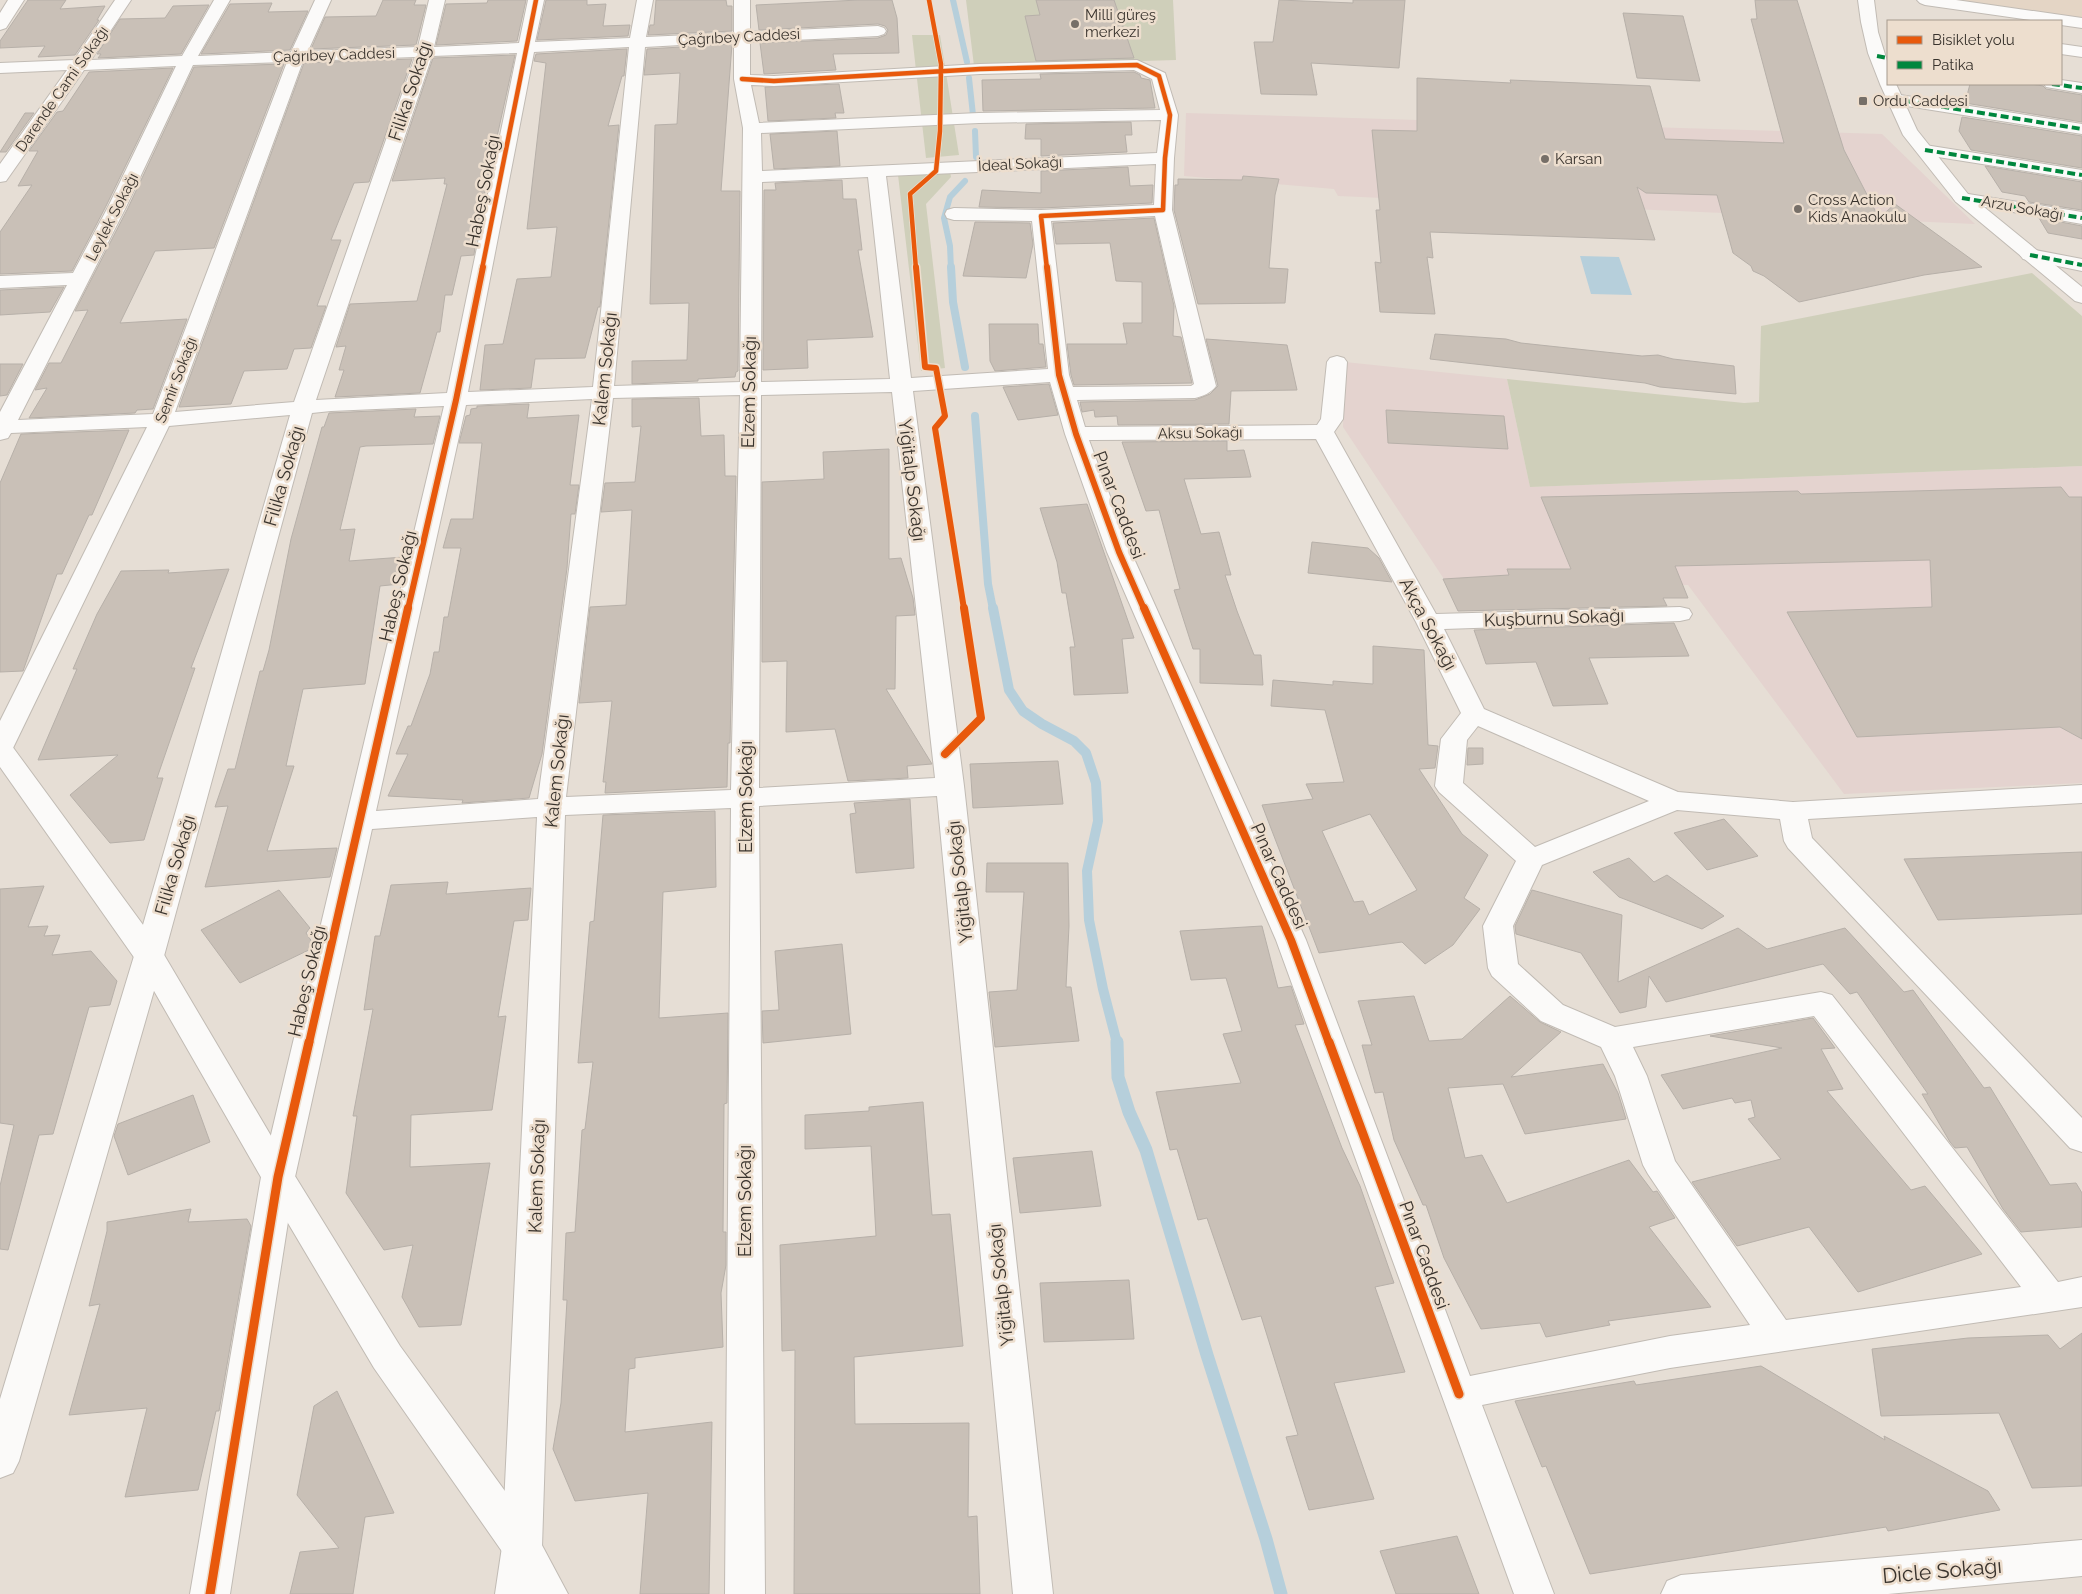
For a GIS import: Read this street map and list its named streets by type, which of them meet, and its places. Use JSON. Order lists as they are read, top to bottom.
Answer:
{
  "streets": {
    "street": [
      "Çağrıbey Caddesi",
      "Darende Cami Sokağı",
      "Filika Sokağı",
      "İdeal Sokağı",
      "Habeş Sokağı",
      "Arzu Sokağı",
      "Leylek Sokağı",
      "Kalem Sokağı",
      "Semir Sokağı",
      "Elzem Sokağı",
      "Aksu Sokağı",
      "Yiğitalp Sokağı",
      "Pınar Caddesi",
      "Kuşburnu Sokağı",
      "Akça Sokağı",
      "Dicle Sokağı"
    ]
  },
  "crossings": [
    ["Çağrıbey Caddesi", "Darende Cami Sokağı"],
    ["Çağrıbey Caddesi", "Filika Sokağı"],
    ["Çağrıbey Caddesi", "Habeş Sokağı"],
    ["Çağrıbey Caddesi", "Leylek Sokağı"],
    ["Çağrıbey Caddesi", "Kalem Sokağı"],
    ["Çağrıbey Caddesi", "Semir Sokağı"],
    ["Çağrıbey Caddesi", "Elzem Sokağı"],
    ["İdeal Sokağı", "Elzem Sokağı"],
    ["İdeal Sokağı", "Yiğitalp Sokağı"],
    ["Aksu Sokağı", "Pınar Caddesi"],
    ["Aksu Sokağı", "Akça Sokağı"],
    ["Kuşburnu Sokağı", "Akça Sokağı"]
  ],
  "places": {
    "other": ["Milli güreş merkezi", "Karsan", "Cross Action Kids Anaokulu"],
    "transit": ["Ordu Caddesi"]
  },
  "legend": ["Bisiklet yolu", "Patika"]
}
